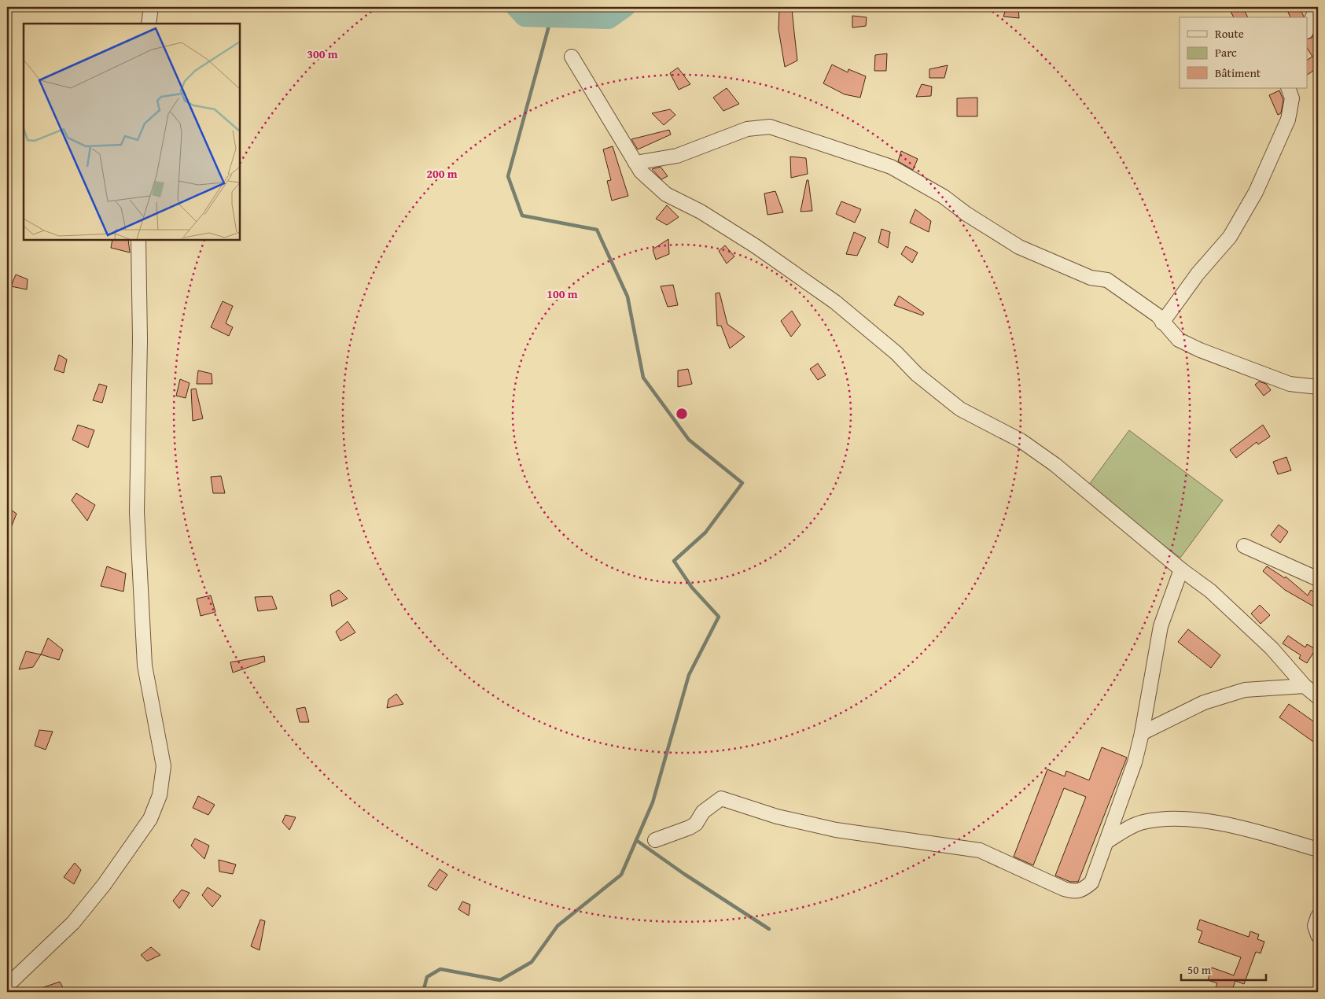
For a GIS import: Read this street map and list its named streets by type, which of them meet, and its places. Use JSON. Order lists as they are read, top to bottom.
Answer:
{
  "legend": ["Route", "Parc", "Bâtiment"],
  "scale_bar": "50 m",
  "rings": ["300 m", "200 m", "100 m"]
}
